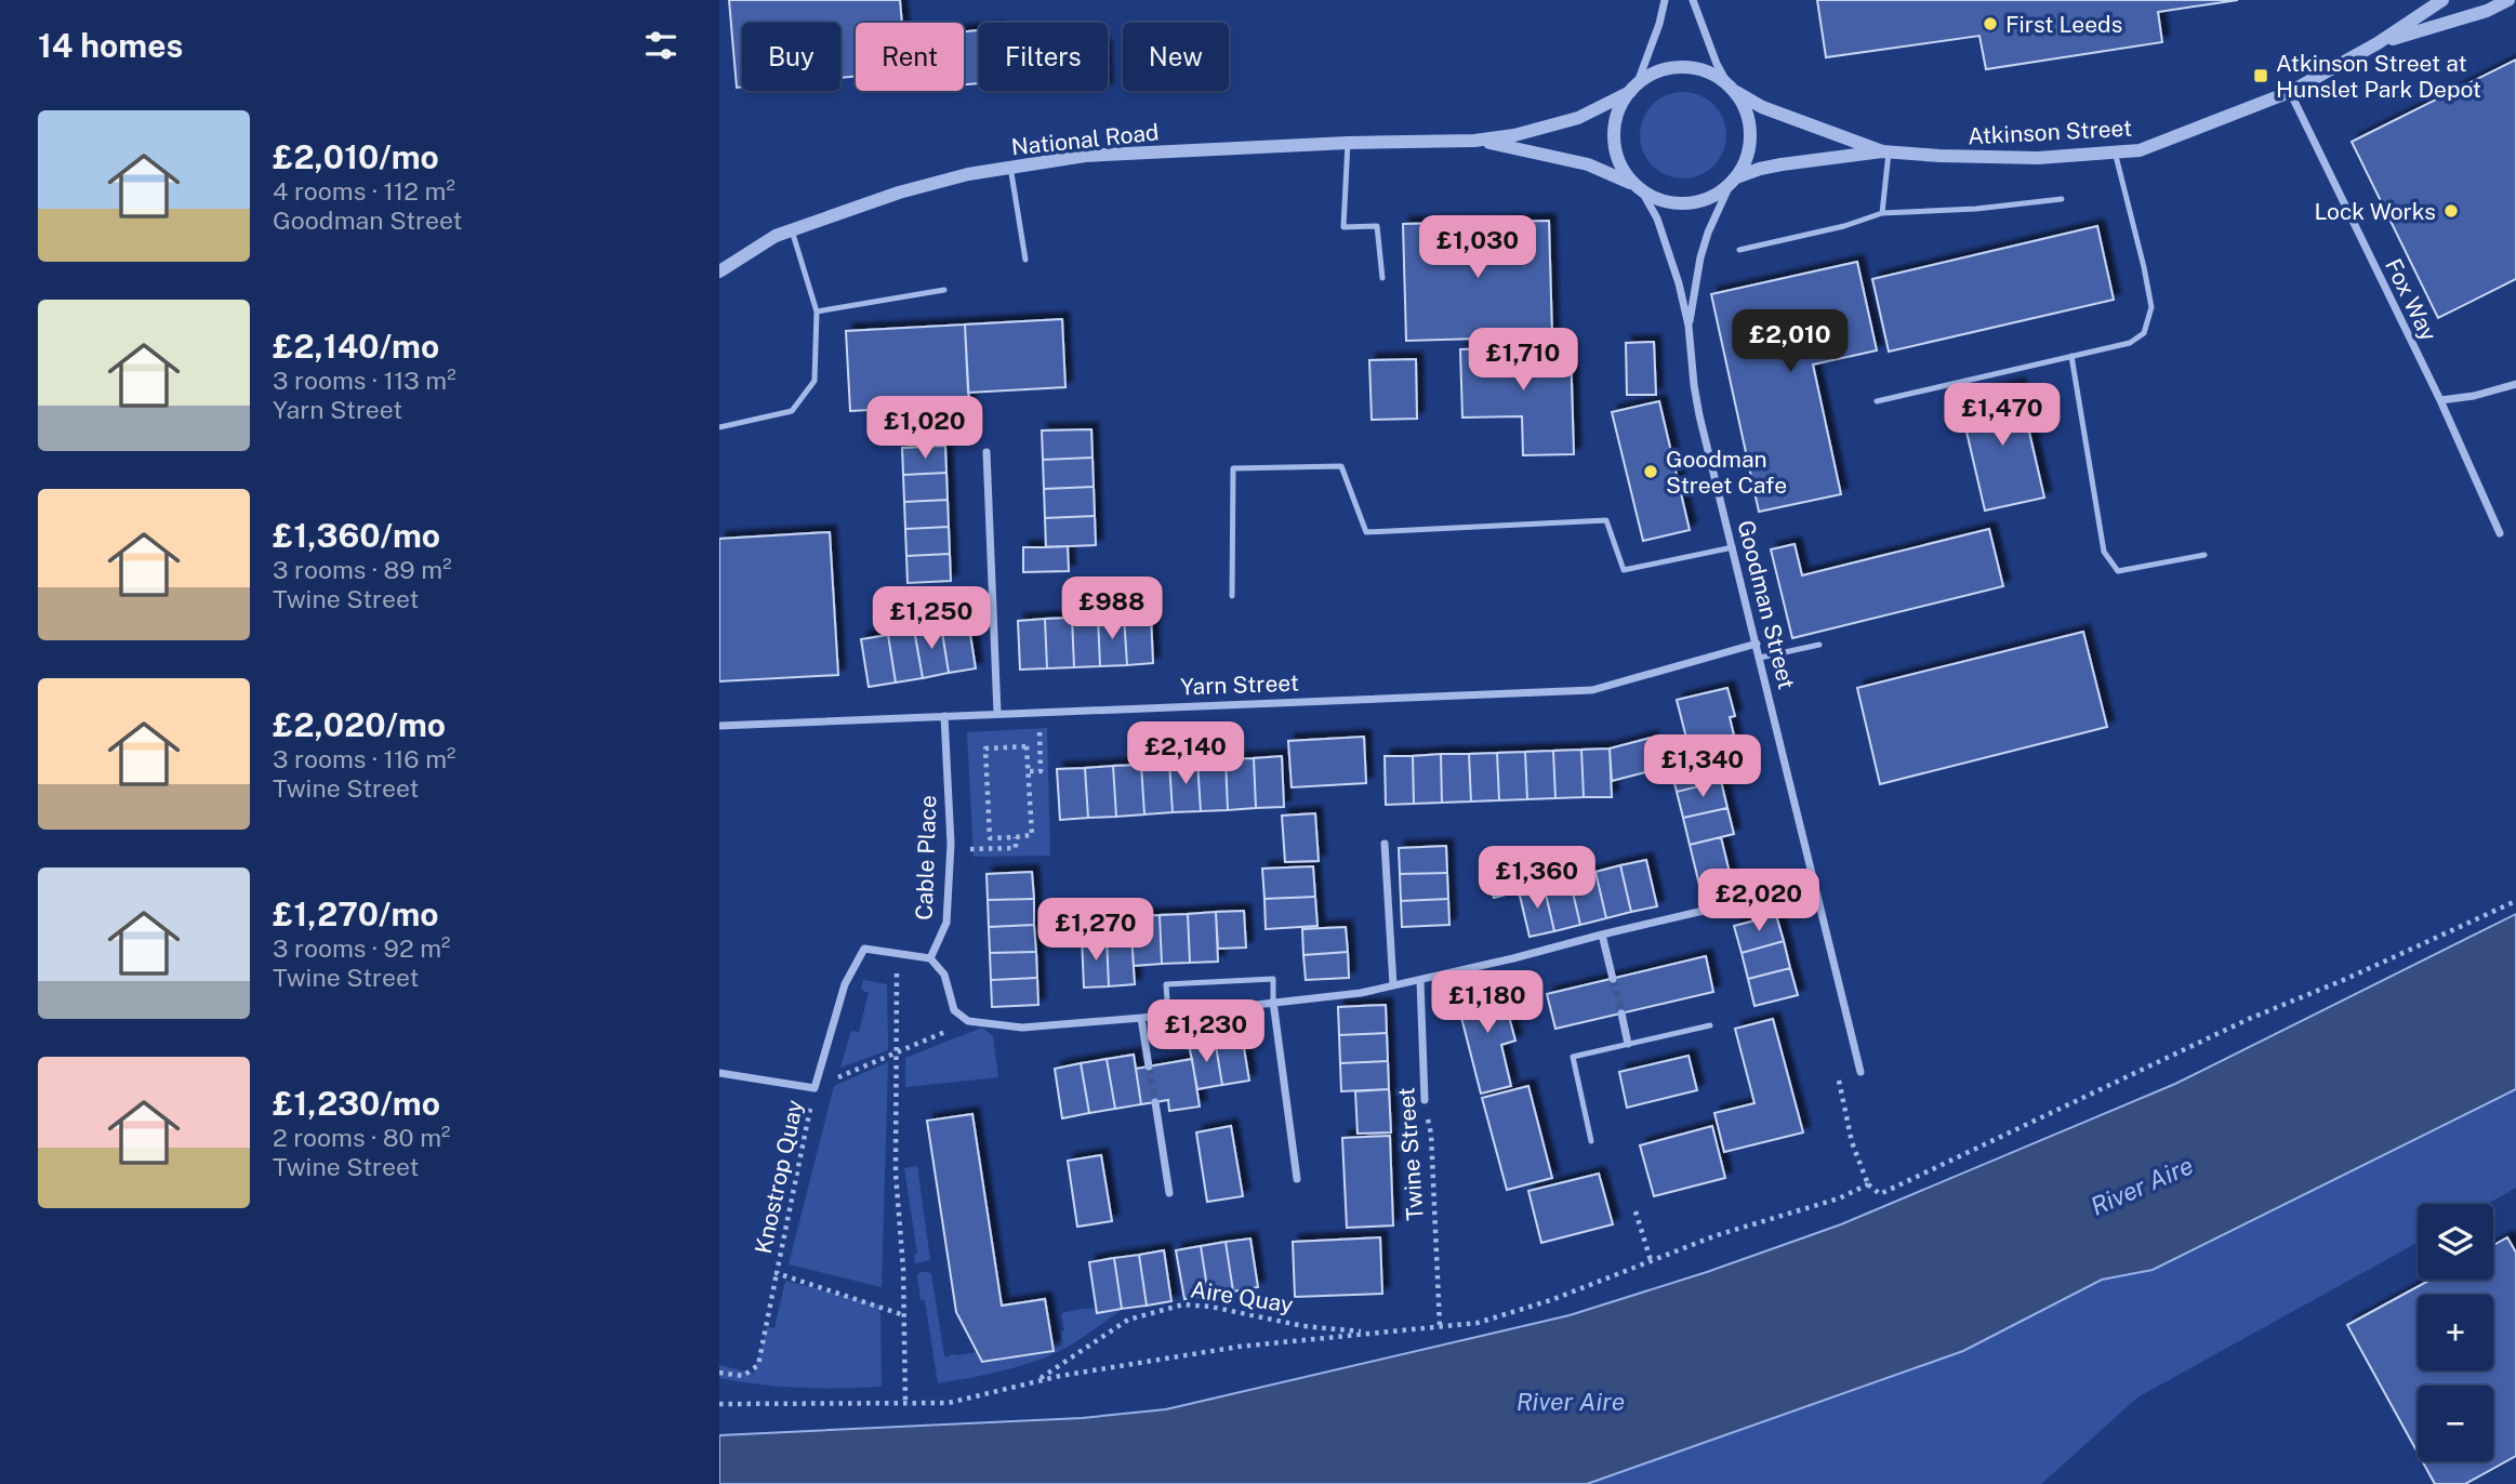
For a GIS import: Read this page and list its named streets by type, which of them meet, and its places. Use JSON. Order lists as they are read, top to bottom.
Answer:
{
  "streets": {
    "street": [
      "Atkinson Street",
      "National Road",
      "Fox Way",
      "Goodman Street",
      "Yarn Street",
      "Cable Place",
      "Twine Street"
    ],
    "path": ["Knostrop Quay", "Aire Quay"]
  },
  "crossings": [
    ["Atkinson Street", "National Road"],
    ["Atkinson Street", "Fox Way"],
    ["Atkinson Street", "Goodman Street"],
    ["National Road", "Goodman Street"],
    ["Goodman Street", "Yarn Street"],
    ["Yarn Street", "Cable Place"]
  ],
  "water": ["River Aire"],
  "places": {
    "other": ["First Leeds", "Lock Works", "Goodman Street Cafe"],
    "transit": ["Atkinson Street at Hunslet Park Depot"]
  },
  "page": {
    "heading": "14 homes",
    "chip": [
      "Buy",
      "Rent",
      "Filters",
      "New"
    ],
    "list": [
      {
        "name": "£2,010/mo",
        "note": "4 rooms · 112 m² · Goodman Street"
      },
      {
        "name": "£2,140/mo",
        "note": "3 rooms · 113 m² · Yarn Street"
      },
      {
        "name": "£1,360/mo",
        "note": "3 rooms · 89 m² · Twine Street"
      },
      {
        "name": "£2,020/mo",
        "note": "3 rooms · 116 m² · Twine Street"
      },
      {
        "name": "£1,270/mo",
        "note": "3 rooms · 92 m² · Twine Street"
      },
      {
        "name": "£1,230/mo",
        "note": "2 rooms · 80 m² · Twine Street"
      }
    ],
    "price": [
      "£1,030",
      "£2,010",
      "£1,710",
      "£1,470",
      "£1,020",
      "£988",
      "£1,250",
      "£2,140",
      "£1,340",
      "£1,360",
      "£2,020",
      "£1,270",
      "£1,180",
      "£1,230"
    ],
    "map_buttons": ["+", "−"]
  }
}
